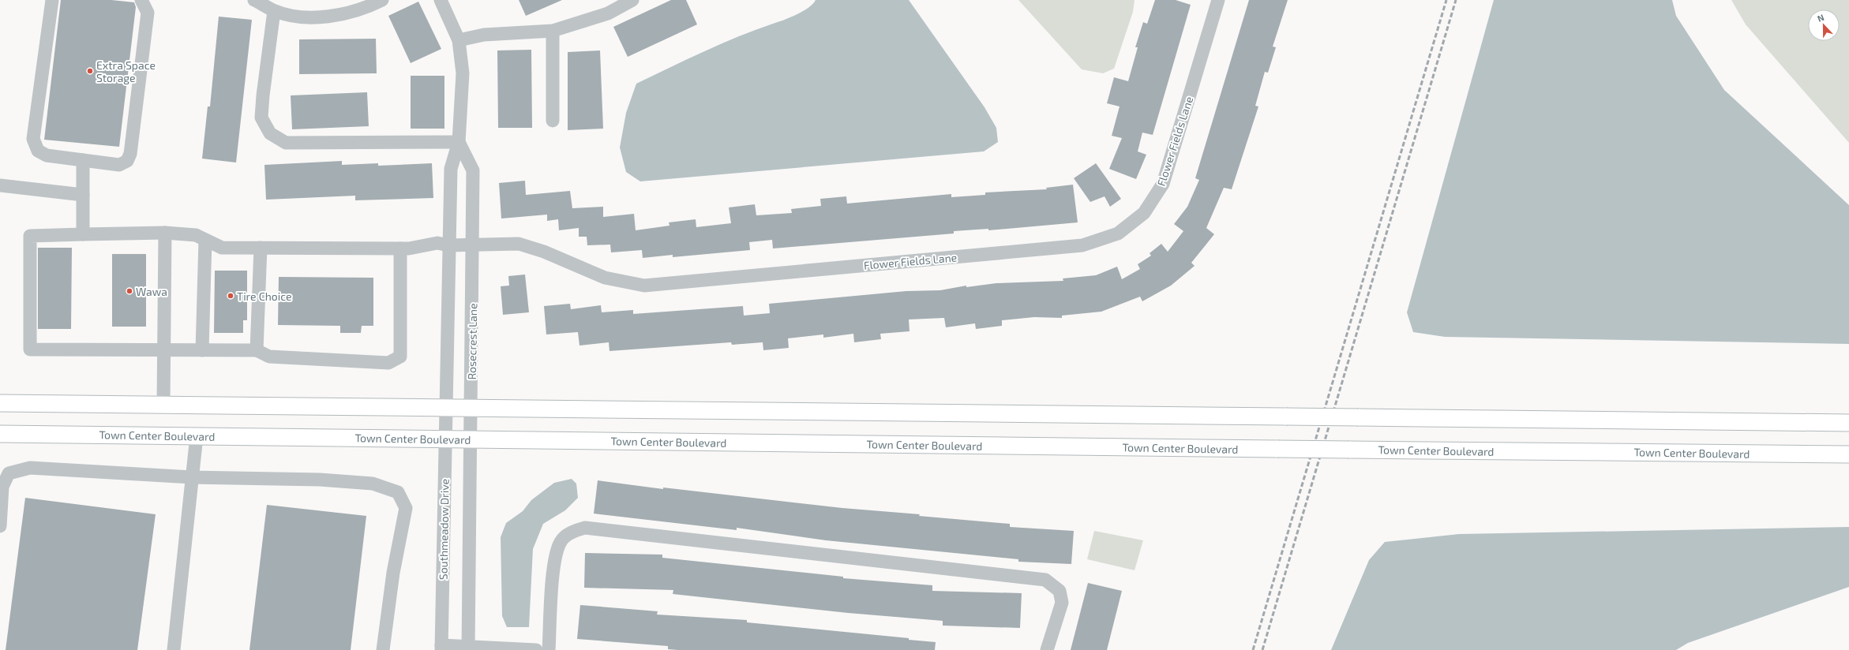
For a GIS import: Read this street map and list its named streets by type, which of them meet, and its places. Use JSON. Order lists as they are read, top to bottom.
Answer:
{
  "streets": {
    "main road": ["Town Center Boulevard"],
    "street": ["Flower Fields Lane", "Rosecrest Lane", "Southmeadow Drive"]
  },
  "crossings": [
    ["Flower Fields Lane", "Rosecrest Lane"],
    ["Rosecrest Lane", "Town Center Boulevard"],
    ["Town Center Boulevard", "Southmeadow Drive"]
  ],
  "places": ["Extra Space Storage", "Wawa", "Tire Choice"],
  "north": "top"
}
